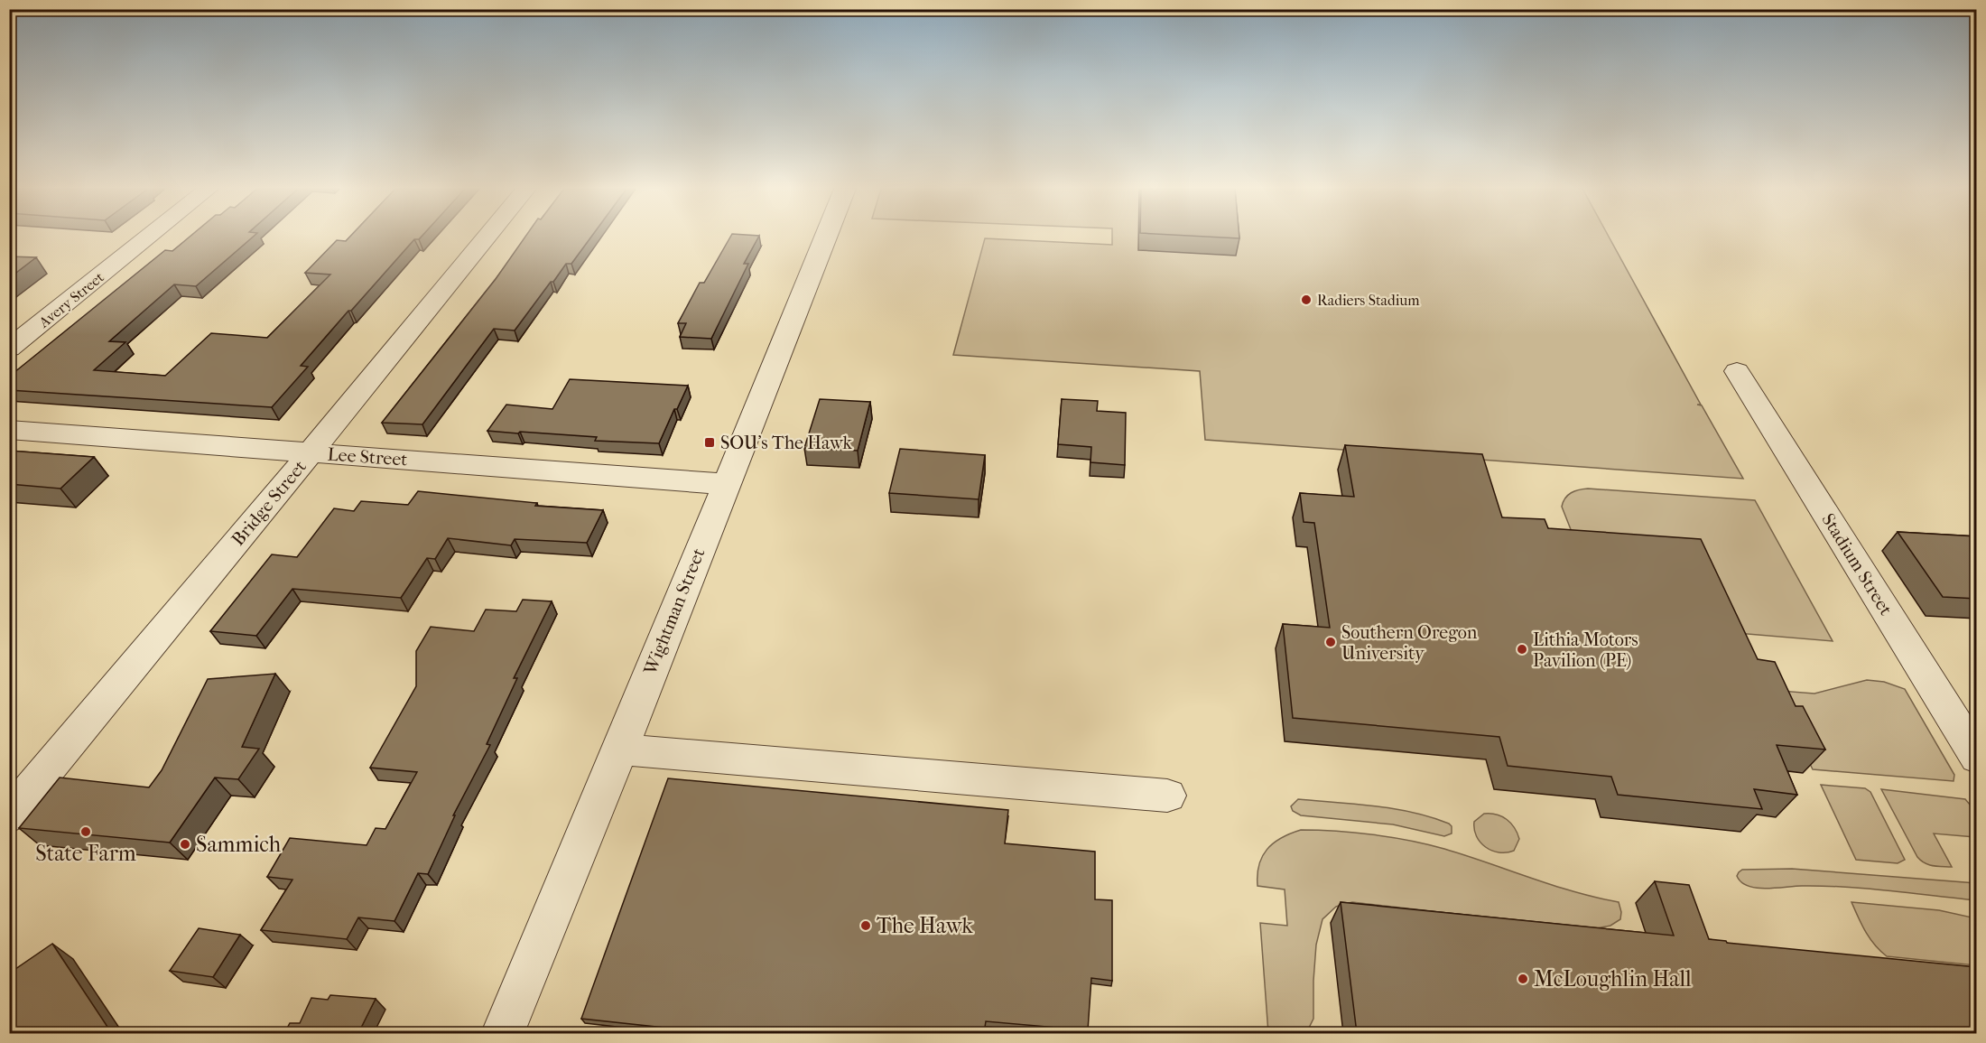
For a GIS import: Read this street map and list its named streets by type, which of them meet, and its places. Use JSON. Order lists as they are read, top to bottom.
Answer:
{
  "streets": {
    "street": [
      "Avery Street",
      "Lee Street",
      "Bridge Street",
      "Stadium Street",
      "Wightman Street"
    ]
  },
  "crossings": [
    ["Lee Street", "Bridge Street"],
    ["Lee Street", "Wightman Street"]
  ],
  "places": {
    "other": [
      "Radiers Stadium",
      "Southern Oregon University",
      "Lithia Motors Pavilion (PE)",
      "State Farm",
      "Sammich",
      "The Hawk",
      "McLoughlin Hall"
    ],
    "transit": ["SOU's The Hawk"]
  }
}
